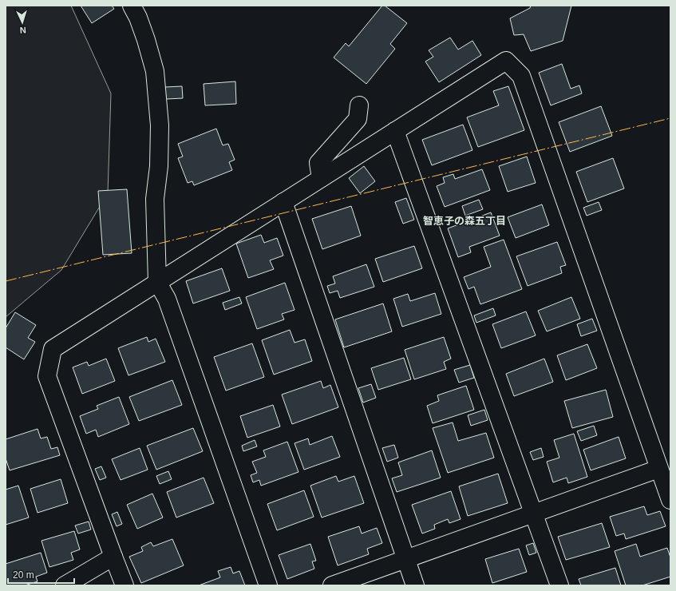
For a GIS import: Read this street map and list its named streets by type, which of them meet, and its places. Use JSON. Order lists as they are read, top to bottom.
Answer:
{
  "districts": ["智恵子の森五丁目"],
  "scale_bar": "20 m",
  "north": "bottom"
}
